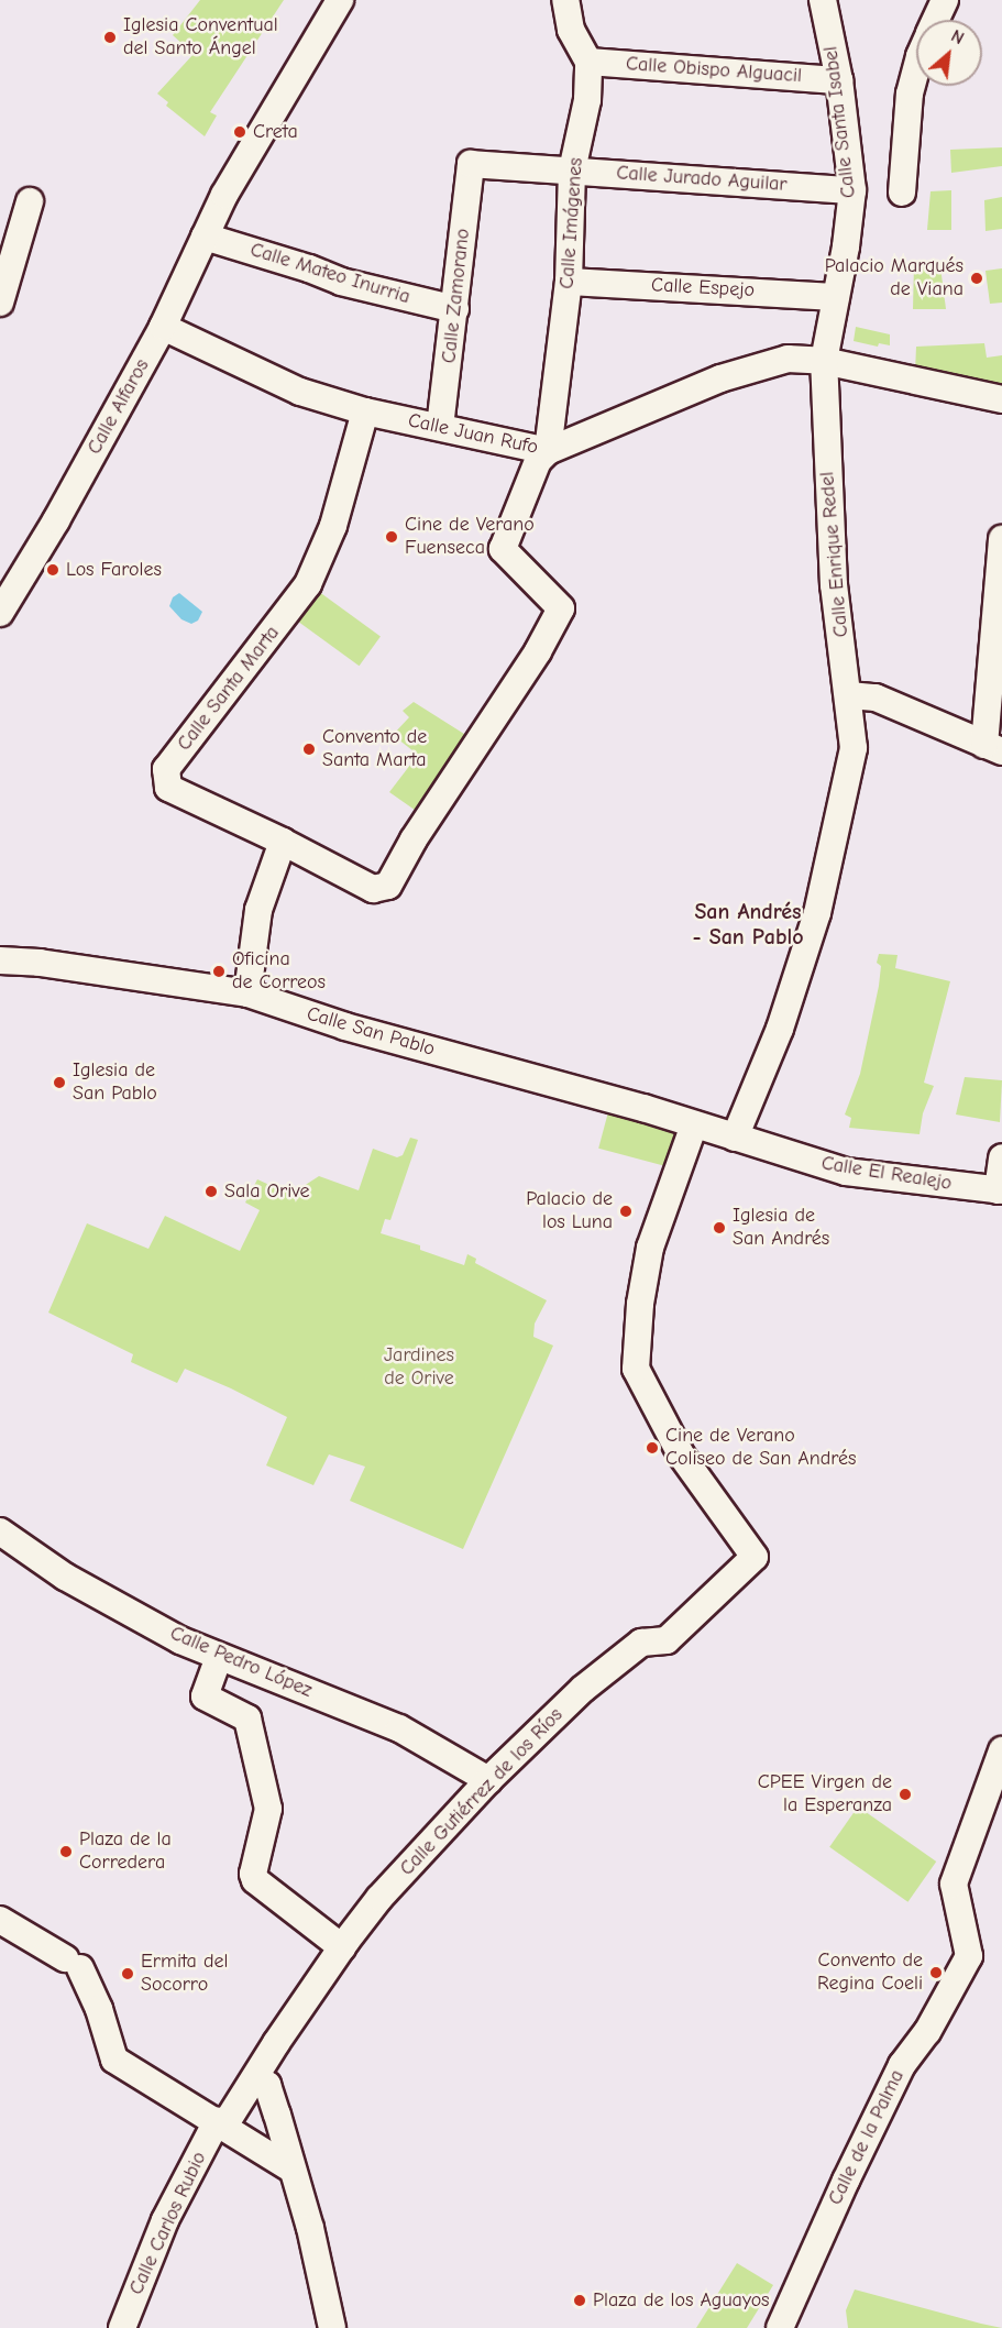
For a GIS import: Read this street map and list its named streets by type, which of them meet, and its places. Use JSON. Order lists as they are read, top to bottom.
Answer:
{
  "streets": {
    "street": [
      "Calle Obispo Alguacil",
      "Calle Santa Isabel",
      "Calle Jurado Aguilar",
      "Calle Imágenes",
      "Calle Mateo Inurria",
      "Calle Espejo",
      "Calle Zamorano",
      "Calle Alfaros",
      "Calle Juan Rufo",
      "Calle Enrique Redel",
      "Calle Santa Marta",
      "Calle San Pablo",
      "Calle El Realejo",
      "Calle Pedro López",
      "Calle Gutiérrez de los Ríos",
      "Calle de la Palma",
      "Calle Carlos Rubio"
    ]
  },
  "crossings": [
    ["Calle Obispo Alguacil", "Calle Santa Isabel"],
    ["Calle Obispo Alguacil", "Calle Imágenes"],
    ["Calle Santa Isabel", "Calle Jurado Aguilar"],
    ["Calle Santa Isabel", "Calle Espejo"],
    ["Calle Santa Isabel", "Calle Juan Rufo"],
    ["Calle Santa Isabel", "Calle Enrique Redel"],
    ["Calle Jurado Aguilar", "Calle Imágenes"],
    ["Calle Jurado Aguilar", "Calle Zamorano"],
    ["Calle Imágenes", "Calle Espejo"],
    ["Calle Imágenes", "Calle Juan Rufo"],
    ["Calle Imágenes", "Calle Santa Marta"],
    ["Calle Mateo Inurria", "Calle Zamorano"],
    ["Calle Mateo Inurria", "Calle Alfaros"],
    ["Calle Zamorano", "Calle Juan Rufo"],
    ["Calle Alfaros", "Calle Juan Rufo"],
    ["Calle Juan Rufo", "Calle Enrique Redel"],
    ["Calle Juan Rufo", "Calle Santa Marta"],
    ["Calle Enrique Redel", "Calle San Pablo"],
    ["Calle Enrique Redel", "Calle El Realejo"],
    ["Calle San Pablo", "Calle El Realejo"],
    ["Calle San Pablo", "Calle Gutiérrez de los Ríos"],
    ["Calle Pedro López", "Calle Gutiérrez de los Ríos"],
    ["Calle Gutiérrez de los Ríos", "Calle Carlos Rubio"]
  ],
  "districts": ["San Andrés - San Pablo"],
  "parks": ["Jardines de Orive"],
  "places": [
    "Iglesia Conventual del Santo Ángel",
    "Creta",
    "Palacio Marqués de Viana",
    "Cine de Verano Fuenseca",
    "Los Faroles",
    "Convento de Santa Marta",
    "Oficina de Correos",
    "Iglesia de San Pablo",
    "Sala Orive",
    "Palacio de los Luna",
    "Iglesia de San Andrés",
    "Cine de Verano Coliseo de San Andrés",
    "CPEE Virgen de la Esperanza",
    "Plaza de la Corredera",
    "Convento de Regina Coeli",
    "Ermita del Socorro",
    "Plaza de los Aguayos"
  ],
  "north": "top right"
}
